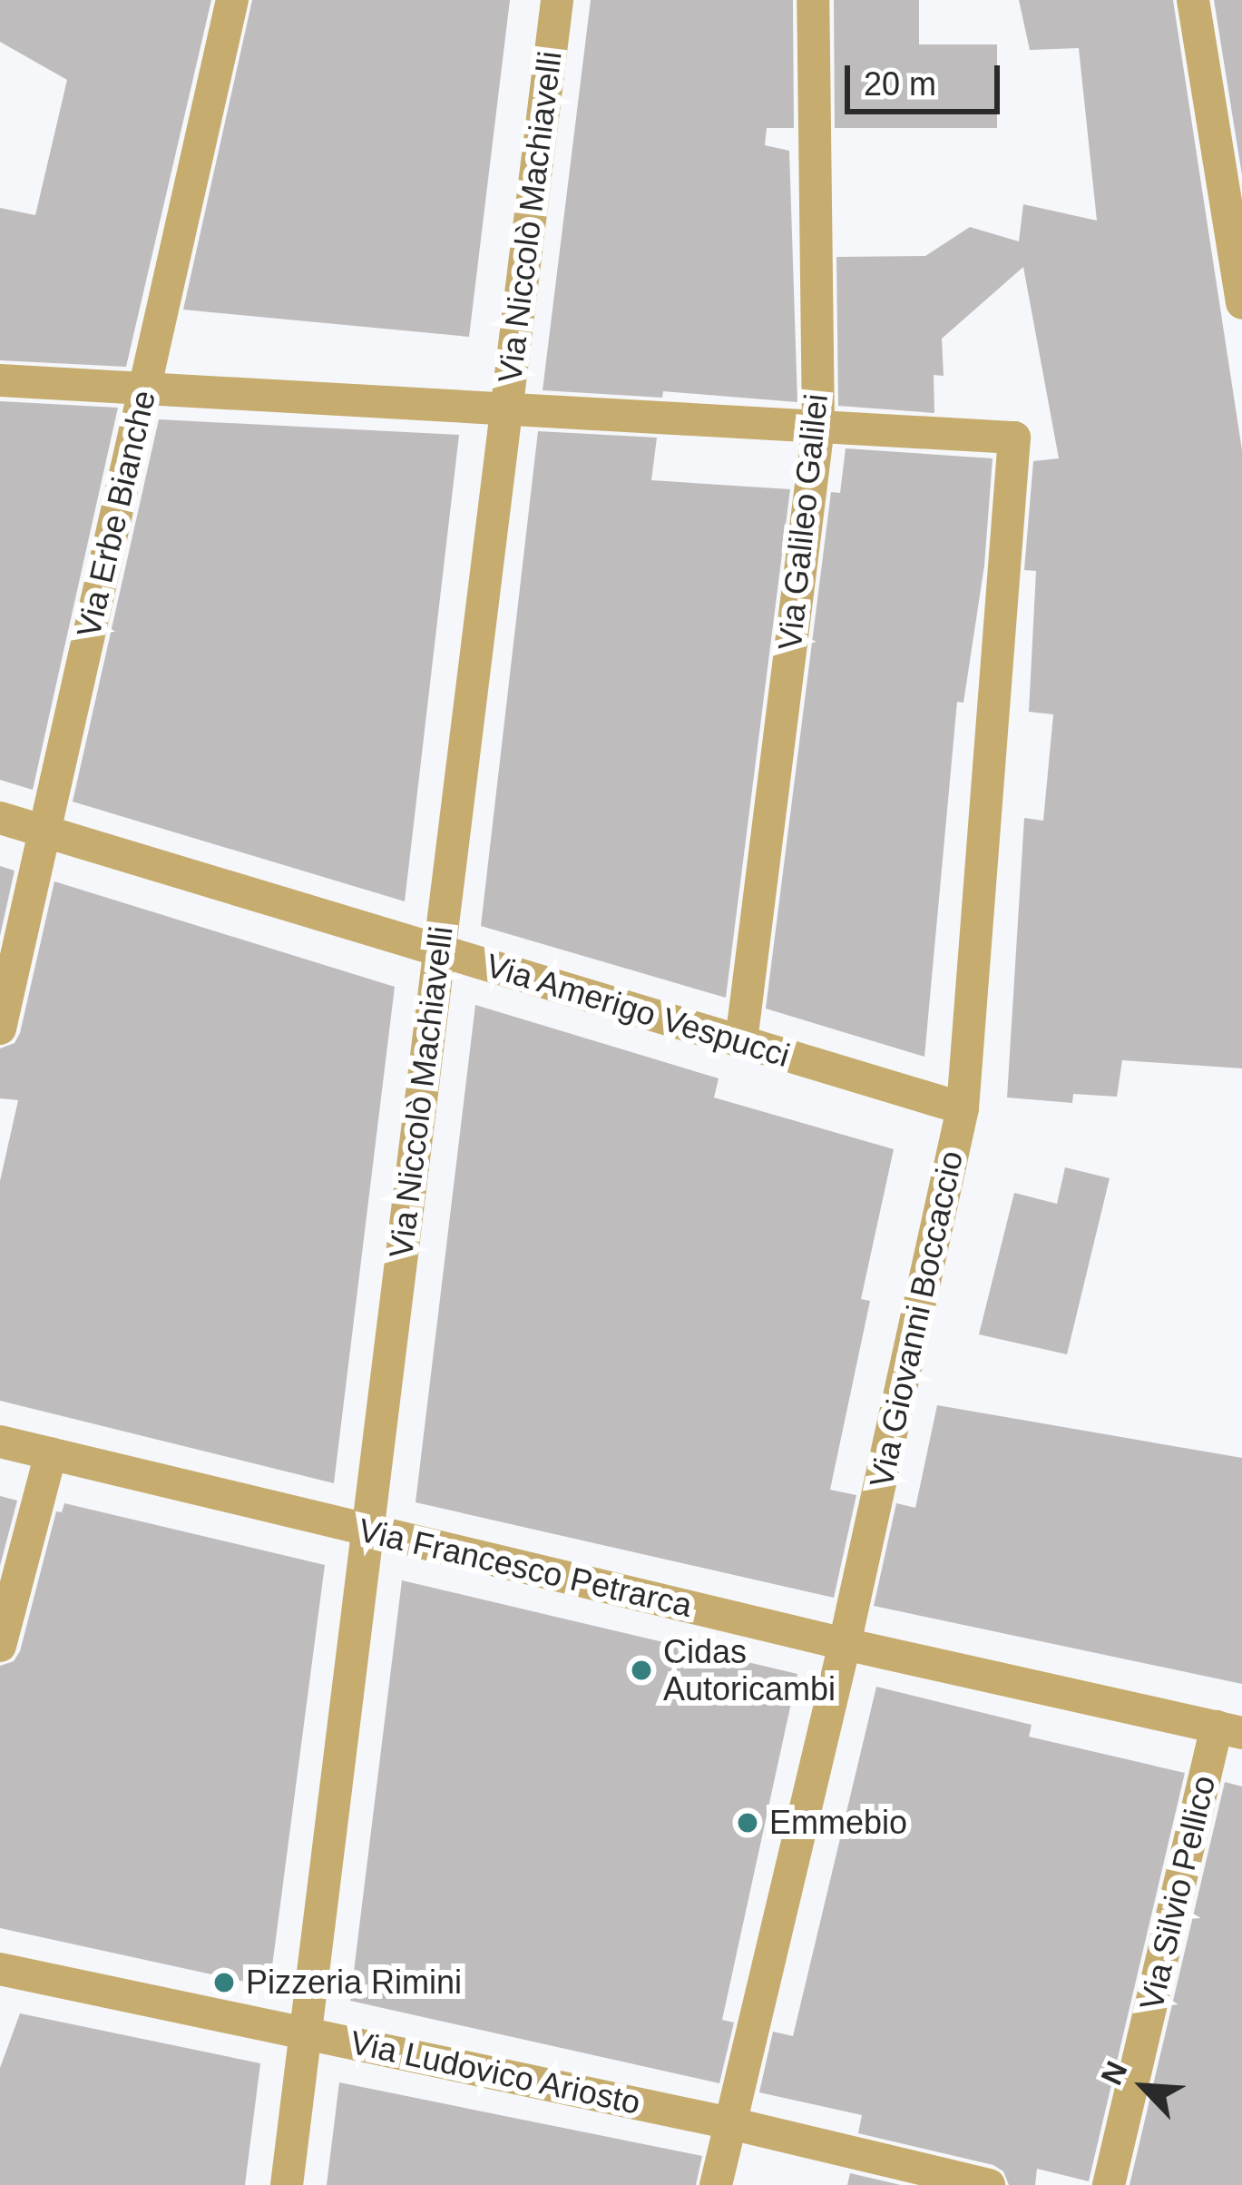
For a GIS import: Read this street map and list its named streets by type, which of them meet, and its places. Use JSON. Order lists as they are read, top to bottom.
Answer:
{
  "streets": {
    "street": [
      "Via Niccolò Machiavelli",
      "Via Erbe Bianche",
      "Via Galileo Galilei",
      "Via Amerigo Vespucci",
      "Via Giovanni Boccaccio",
      "Via Francesco Petrarca",
      "Via Silvio Pellico",
      "Via Ludovico Ariosto"
    ]
  },
  "crossings": [
    ["Via Niccolò Machiavelli", "Via Amerigo Vespucci"],
    ["Via Niccolò Machiavelli", "Via Francesco Petrarca"],
    ["Via Niccolò Machiavelli", "Via Ludovico Ariosto"],
    ["Via Erbe Bianche", "Via Amerigo Vespucci"],
    ["Via Galileo Galilei", "Via Amerigo Vespucci"],
    ["Via Galileo Galilei", "Via Giovanni Boccaccio"],
    ["Via Amerigo Vespucci", "Via Giovanni Boccaccio"],
    ["Via Giovanni Boccaccio", "Via Francesco Petrarca"],
    ["Via Giovanni Boccaccio", "Via Ludovico Ariosto"],
    ["Via Francesco Petrarca", "Via Silvio Pellico"]
  ],
  "places": ["Cidas Autoricambi", "Emmebio", "Pizzeria Rimini"],
  "scale_bar": "20 m",
  "north": "top left"
}
